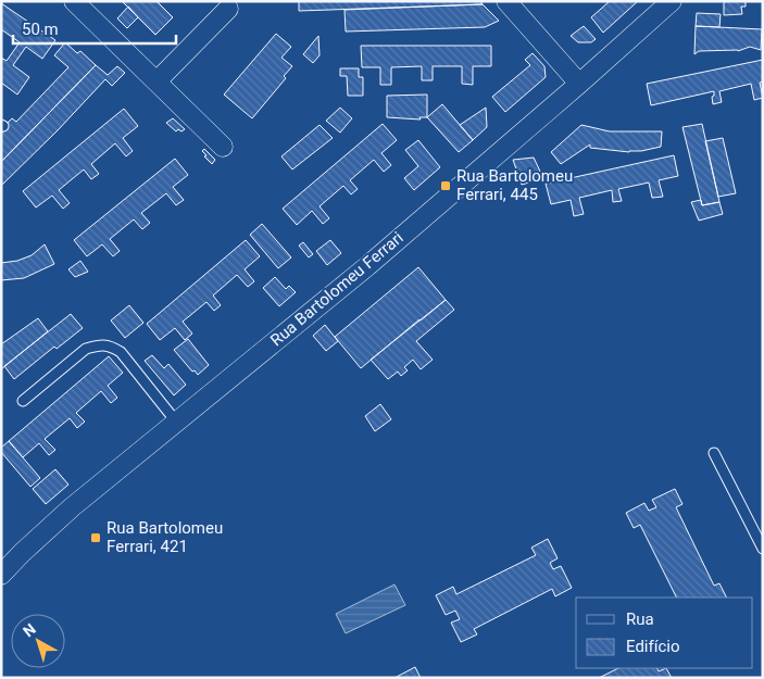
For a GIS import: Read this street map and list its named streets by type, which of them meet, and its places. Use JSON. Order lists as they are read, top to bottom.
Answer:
{
  "streets": {
    "street": ["Rua Bartolomeu Ferrari"]
  },
  "places": {
    "transit": ["Rua Bartolomeu Ferrari, 445", "Rua Bartolomeu Ferrari, 421"]
  },
  "legend": ["Rua", "Edifício"],
  "scale_bar": "50 m",
  "north": "top left"
}
